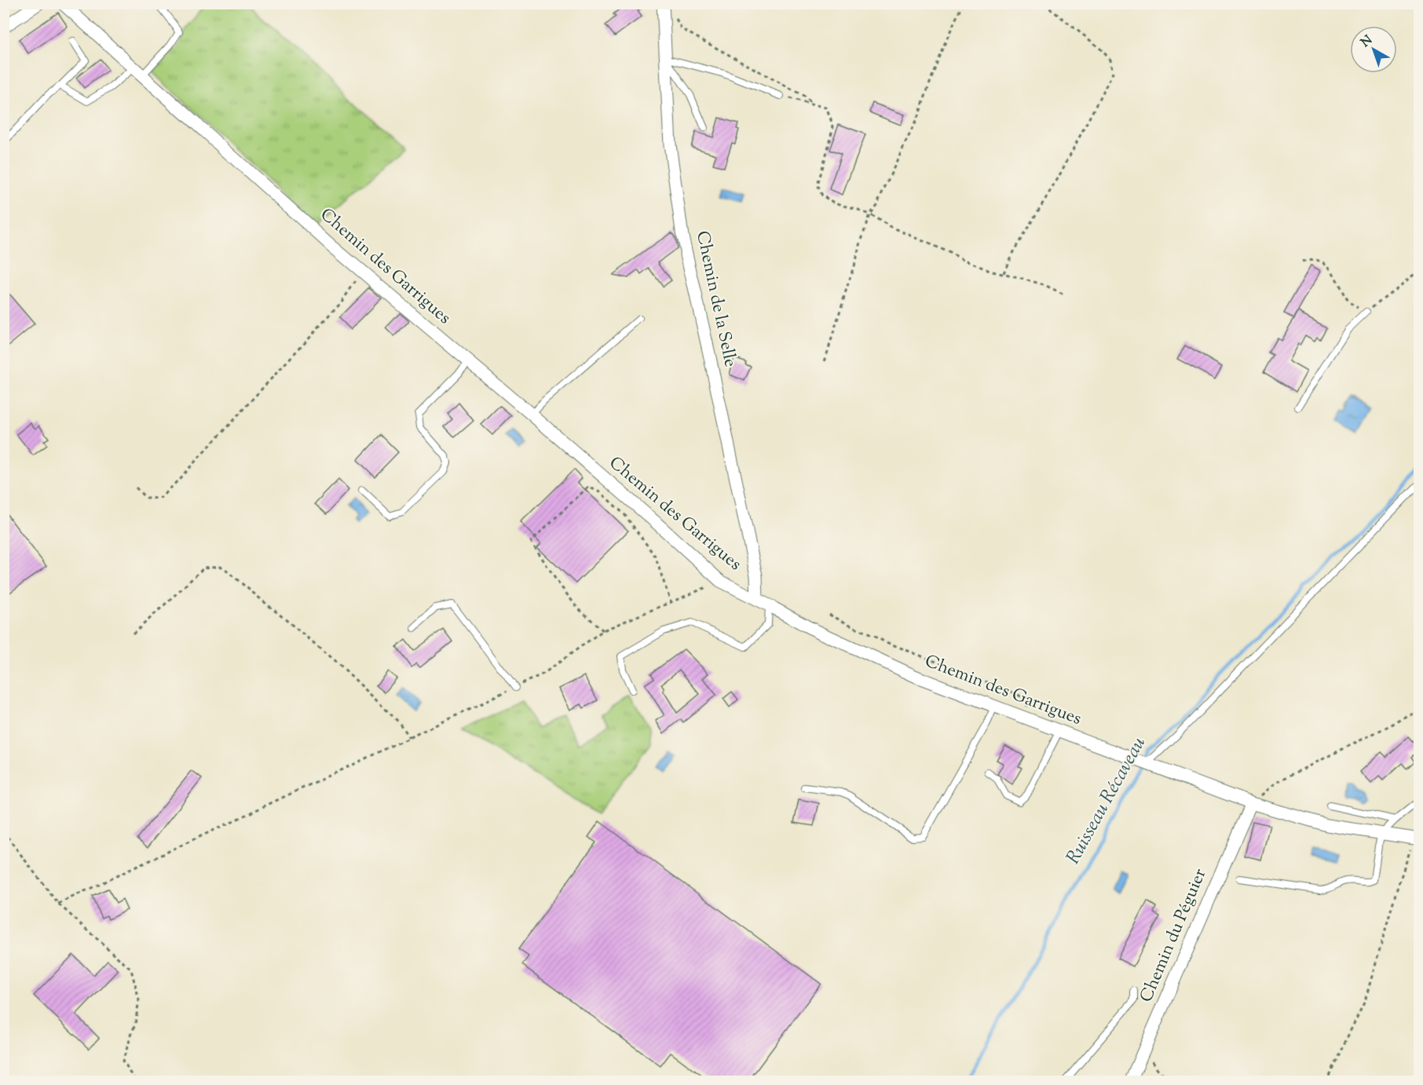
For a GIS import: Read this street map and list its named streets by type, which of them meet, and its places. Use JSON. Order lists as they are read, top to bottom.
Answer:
{
  "streets": {
    "street": ["Chemin des Garrigues", "Chemin de la Selle", "Chemin du Péguier"]
  },
  "crossings": [
    ["Chemin des Garrigues", "Chemin de la Selle"],
    ["Chemin des Garrigues", "Chemin du Péguier"]
  ],
  "water": ["Ruisseau Récaveau"],
  "north": "top left"
}
